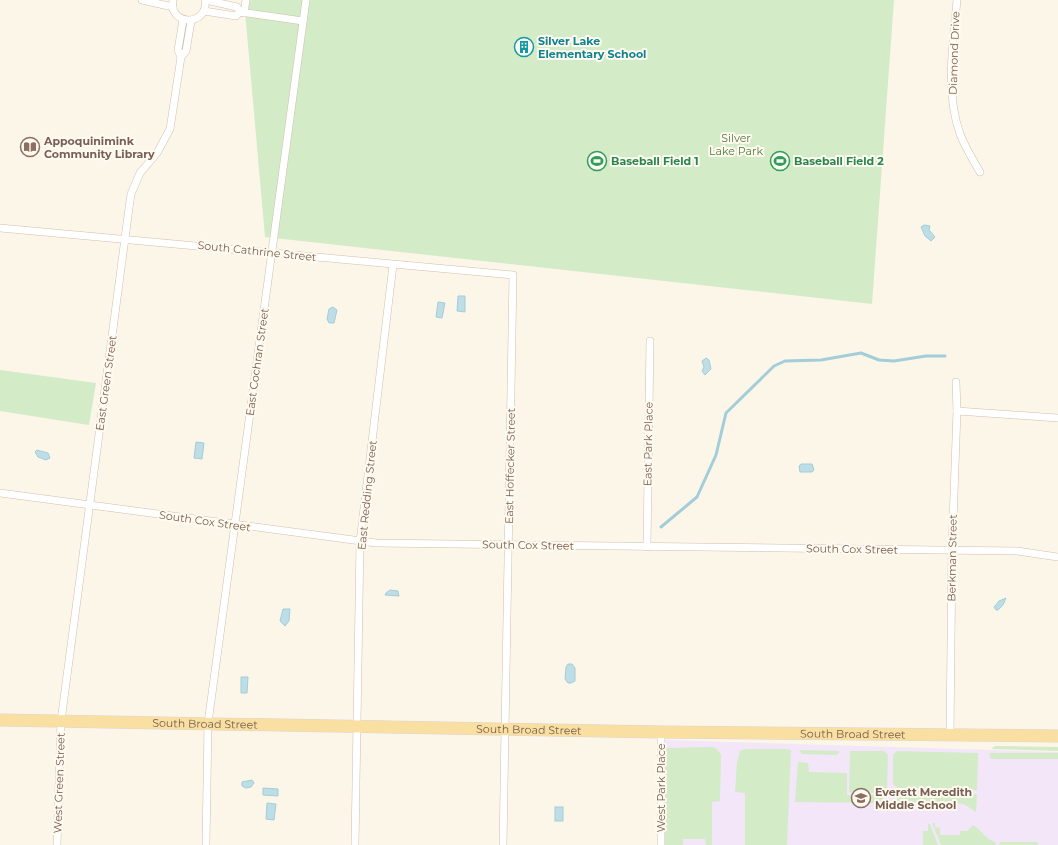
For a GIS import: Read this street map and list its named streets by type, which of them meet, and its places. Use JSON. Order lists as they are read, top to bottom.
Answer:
{
  "streets": {
    "main road": ["South Broad Street"],
    "street": [
      "Diamond Drive",
      "South Cathrine Street",
      "East Cochran Street",
      "East Green Street",
      "East Park Place",
      "East Hoffecker Street",
      "East Redding Street",
      "South Cox Street",
      "Berkman Street",
      "West Green Street",
      "West Park Place"
    ]
  },
  "crossings": [
    ["South Cathrine Street", "East Cochran Street"],
    ["South Cathrine Street", "East Green Street"],
    ["South Cathrine Street", "East Hoffecker Street"],
    ["South Cathrine Street", "East Redding Street"],
    ["East Cochran Street", "South Cox Street"],
    ["East Cochran Street", "South Broad Street"],
    ["East Green Street", "South Cox Street"],
    ["East Green Street", "South Broad Street"],
    ["East Green Street", "West Green Street"],
    ["East Park Place", "South Cox Street"],
    ["East Hoffecker Street", "South Cox Street"],
    ["East Hoffecker Street", "South Broad Street"],
    ["East Redding Street", "South Cox Street"],
    ["East Redding Street", "South Broad Street"],
    ["South Cox Street", "Berkman Street"],
    ["Berkman Street", "South Broad Street"],
    ["South Broad Street", "West Green Street"],
    ["South Broad Street", "West Park Place"]
  ],
  "parks": ["Silver Lake Park"],
  "places": {
    "building": ["Silver Lake Elementary School"],
    "library": ["Appoquinimink Community Library"],
    "sports": ["Baseball Field 1", "Baseball Field 2"],
    "school or university": ["Everett Meredith Middle School"]
  }
}
